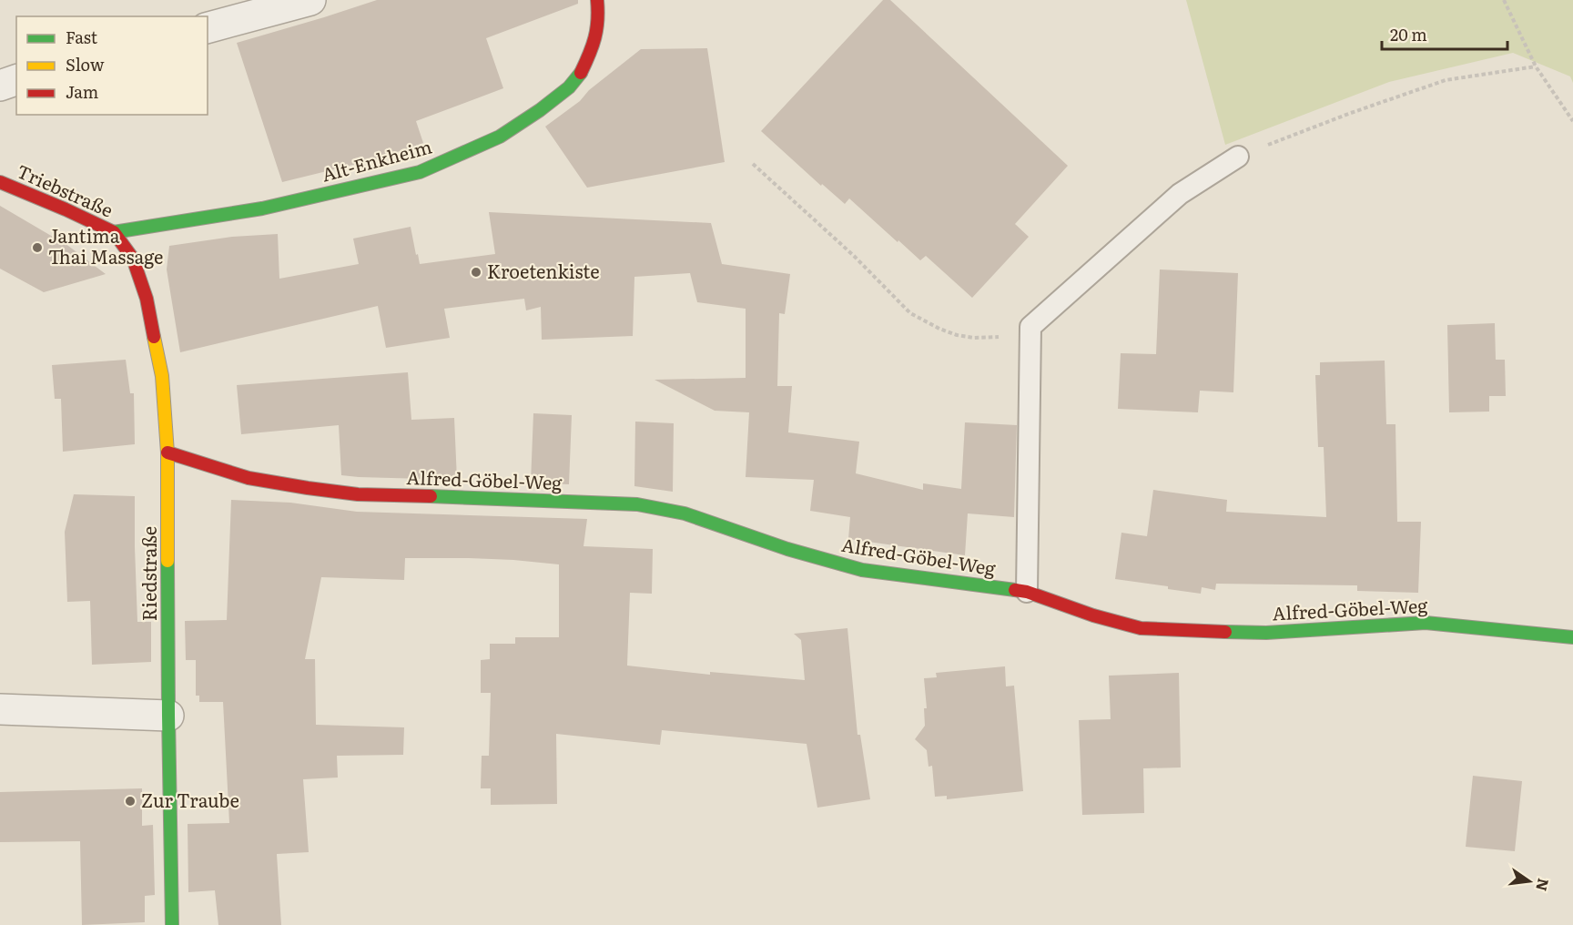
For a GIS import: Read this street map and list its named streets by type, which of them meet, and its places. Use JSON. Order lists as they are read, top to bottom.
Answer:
{
  "streets": {
    "street": [
      "Alt-Enkheim",
      "Triebstraße",
      "Alfred-Göbel-Weg",
      "Riedstraße"
    ]
  },
  "crossings": [
    ["Alt-Enkheim", "Triebstraße"],
    ["Alt-Enkheim", "Riedstraße"],
    ["Triebstraße", "Riedstraße"],
    ["Alfred-Göbel-Weg", "Riedstraße"]
  ],
  "places": ["Jantima Thai Massage", "Kroetenkiste", "Zur Traube"],
  "legend": ["Fast", "Slow", "Jam"],
  "scale_bar": "20 m",
  "north": "right"
}
